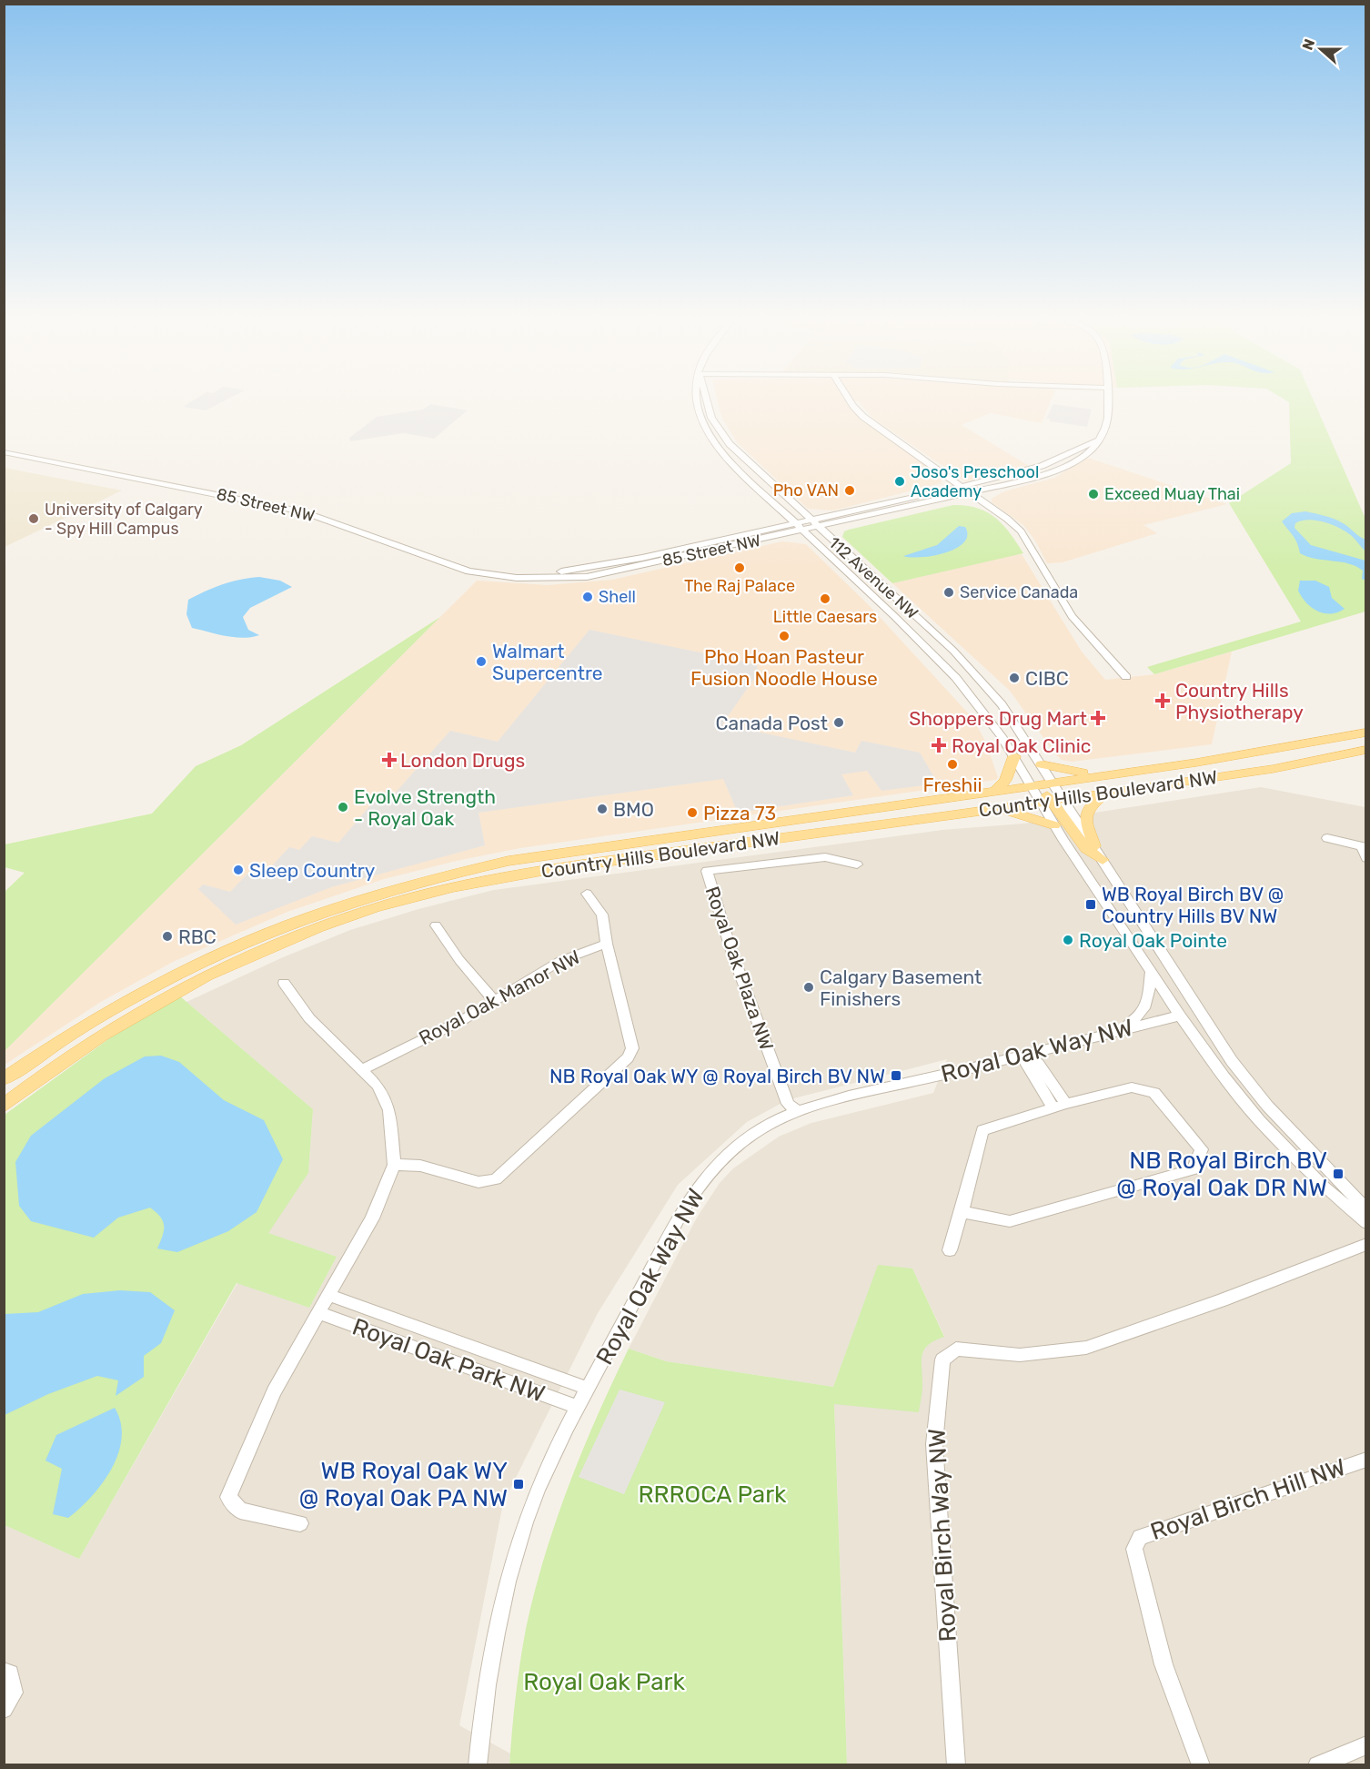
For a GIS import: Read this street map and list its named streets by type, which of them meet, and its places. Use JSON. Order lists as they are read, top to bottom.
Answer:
{
  "streets": {
    "main road": ["Country Hills Boulevard NW"],
    "street": [
      "85 Street NW",
      "112 Avenue NW",
      "Royal Oak Plaza NW",
      "Royal Oak Manor NW",
      "Royal Oak Way NW",
      "Royal Oak Park NW",
      "Royal Birch Hill NW",
      "Royal Birch Way NW"
    ]
  },
  "crossings": [
    ["85 Street NW", "112 Avenue NW"],
    ["112 Avenue NW", "Country Hills Boulevard NW"],
    ["Royal Oak Plaza NW", "Royal Oak Way NW"],
    ["Royal Oak Way NW", "Royal Oak Park NW"]
  ],
  "parks": ["RRROCA Park", "Royal Oak Park"],
  "places": {
    "other": [
      "Joso's Preschool Academy",
      "Pho VAN",
      "Exceed Muay Thai",
      "University of Calgary - Spy Hill Campus",
      "The Raj Palace",
      "Service Canada",
      "Shell",
      "Little Caesars",
      "Pho Hoan Pasteur Fusion Noodle House",
      "Walmart Supercentre",
      "CIBC",
      "Canada Post",
      "Freshii",
      "Evolve Strength - Royal Oak",
      "BMO",
      "Pizza 73",
      "Sleep Country",
      "RBC",
      "Royal Oak Pointe",
      "Calgary Basement Finishers"
    ],
    "health": [
      "Country Hills Physiotherapy",
      "Shoppers Drug Mart",
      "Royal Oak Clinic",
      "London Drugs"
    ],
    "transit": [
      "WB Royal Birch BV @ Country Hills BV NW",
      "NB Royal Oak WY @ Royal Birch BV NW",
      "NB Royal Birch BV @ Royal Oak DR NW",
      "WB Royal Oak WY @ Royal Oak PA NW"
    ]
  },
  "north": "left"
}
